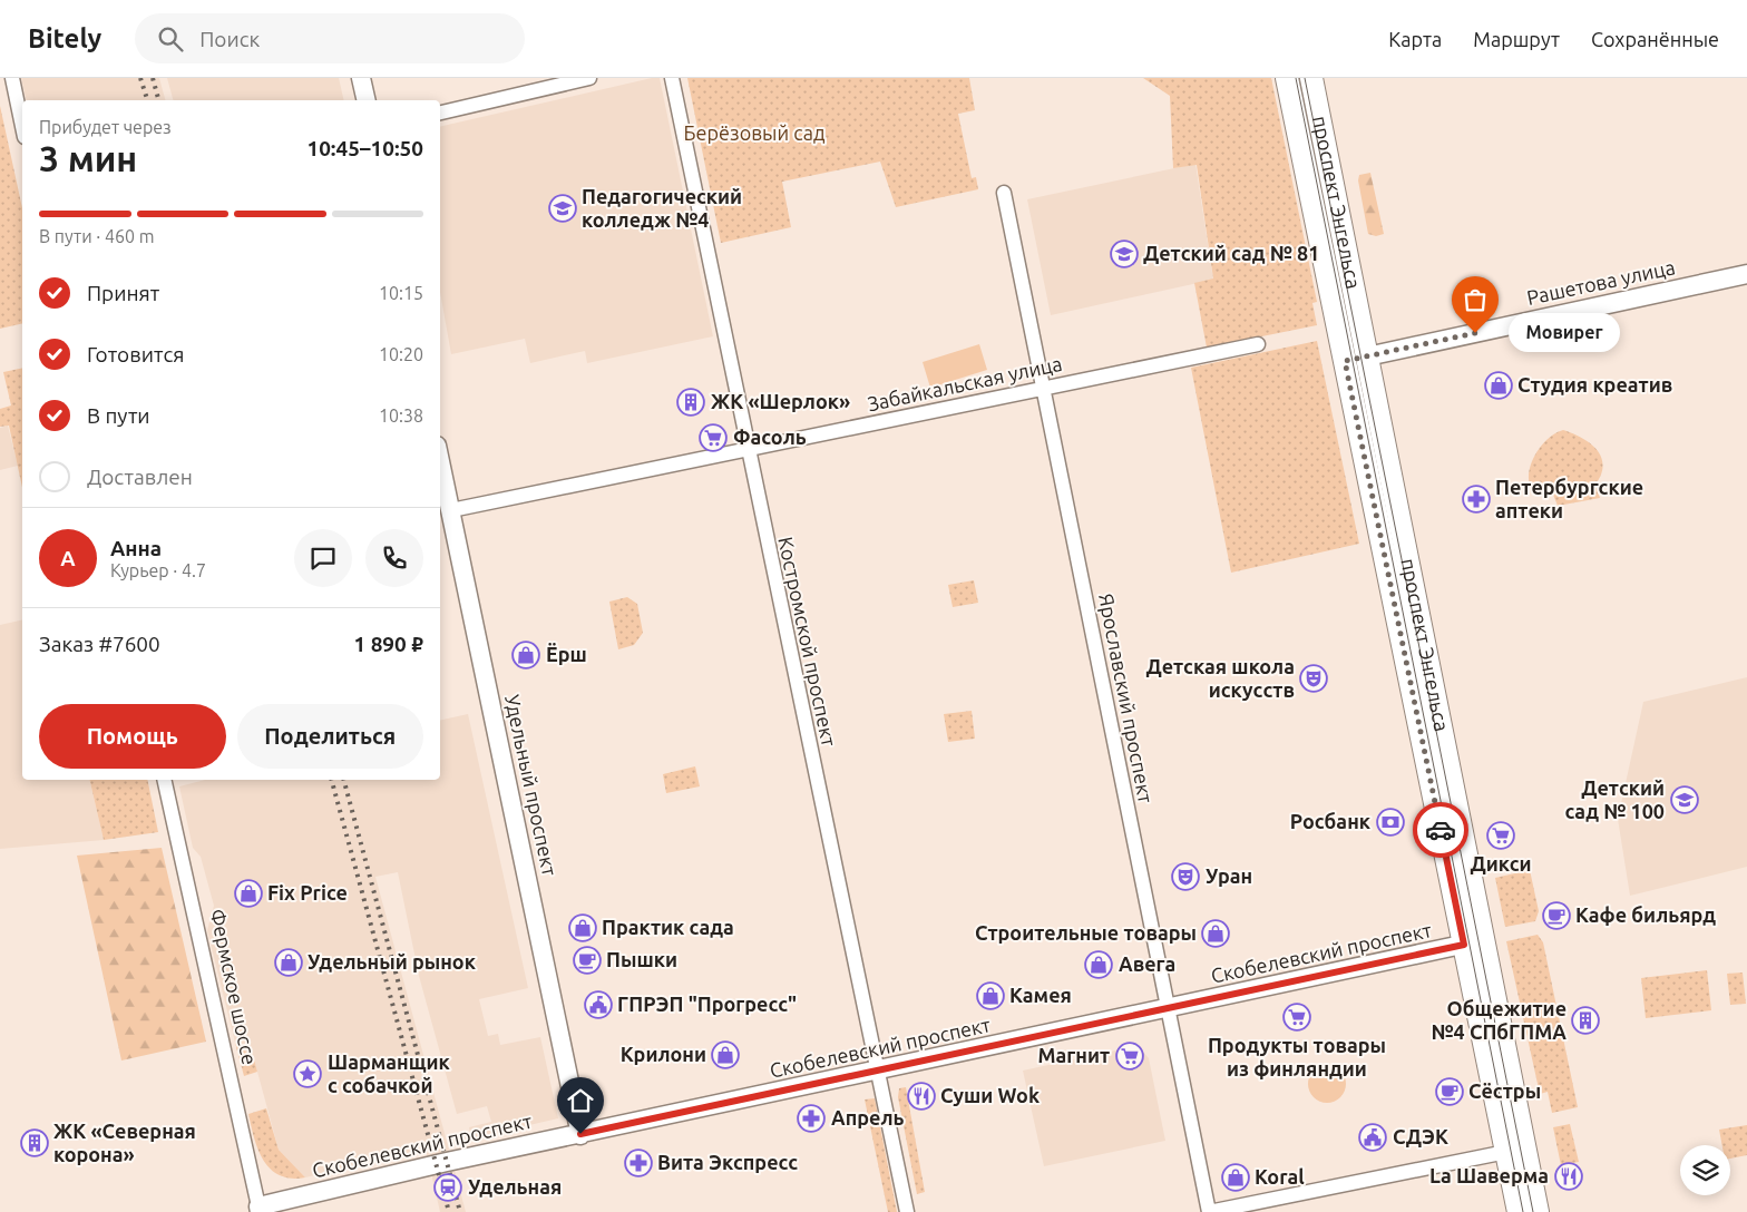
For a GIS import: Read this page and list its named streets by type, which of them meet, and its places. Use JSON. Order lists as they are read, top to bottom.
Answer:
{
  "streets": {
    "main road": ["проспект Энгельса"],
    "street": [
      "Рашетова улица",
      "Забайкальская улица",
      "Костромской проспект",
      "Ярославский проспект",
      "Удельный проспект",
      "Скобелевский проспект",
      "Фермское шоссе"
    ]
  },
  "crossings": [
    ["проспект Энгельса", "Рашетова улица"],
    ["проспект Энгельса", "Скобелевский проспект"],
    ["Забайкальская улица", "Костромской проспект"],
    ["Забайкальская улица", "Ярославский проспект"],
    ["Забайкальская улица", "Удельный проспект"],
    ["Костромской проспект", "Скобелевский проспект"],
    ["Ярославский проспект", "Скобелевский проспект"],
    ["Удельный проспект", "Скобелевский проспект"],
    ["Скобелевский проспект", "Фермское шоссе"]
  ],
  "parks": ["Берёзовый сад"],
  "places": {
    "school or university": ["Педагогический колледж №4", "Детский сад № 81", "Детский сад № 100"],
    "other": ["Мовирег"],
    "shop": [
      "Студия креатив",
      "Ёрш",
      "Fix Price",
      "Практик сада",
      "Строительные товары",
      "Удельный рынок",
      "Авега",
      "Камея",
      "Крилони",
      "Koral"
    ],
    "building": ["ЖК «Шерлок»", "Общежитие №4 СПбГПМА", "ЖК «Северная корона»"],
    "supermarket": [
      "Фасоль",
      "Дикси",
      "Продукты товары из финляндии",
      "Магнит"
    ],
    "pharmacy": ["Петербургские аптеки", "Апрель", "Вита Экспресс"],
    "theatre": ["Детская школа искусств", "Уран"],
    "bank": ["Росбанк"],
    "cafe": ["Кафе бильярд", "Пышки", "Сёстры"],
    "public building": ["ГПРЭП \"Прогресс\"", "СДЭК"],
    "place": ["Шарманщик с собачкой"],
    "restaurant": ["Суши Wok", "La Шаверма"],
    "station": ["Удельная"]
  },
  "page": {
    "header": "Bitely",
    "search": "Поиск",
    "nav": ["Карта", "Маршрут", "Сохранённые"],
    "heading": ["3 мин", "Прибудет через", "10:45–10:50"],
    "panel": [
      "Анна",
      "Курьер · 4.7",
      "Заказ #7600",
      "1 890 ₽"
    ],
    "bar": "В пути · 460 m",
    "list": [
      ["Принят", "10:15"],
      ["Готовится", "10:20"],
      ["В пути", "10:38"],
      "Доставлен"
    ],
    "bubble": "Мовирег",
    "round": "А",
    "buttons": ["Помощь", "Поделиться"]
  }
}
